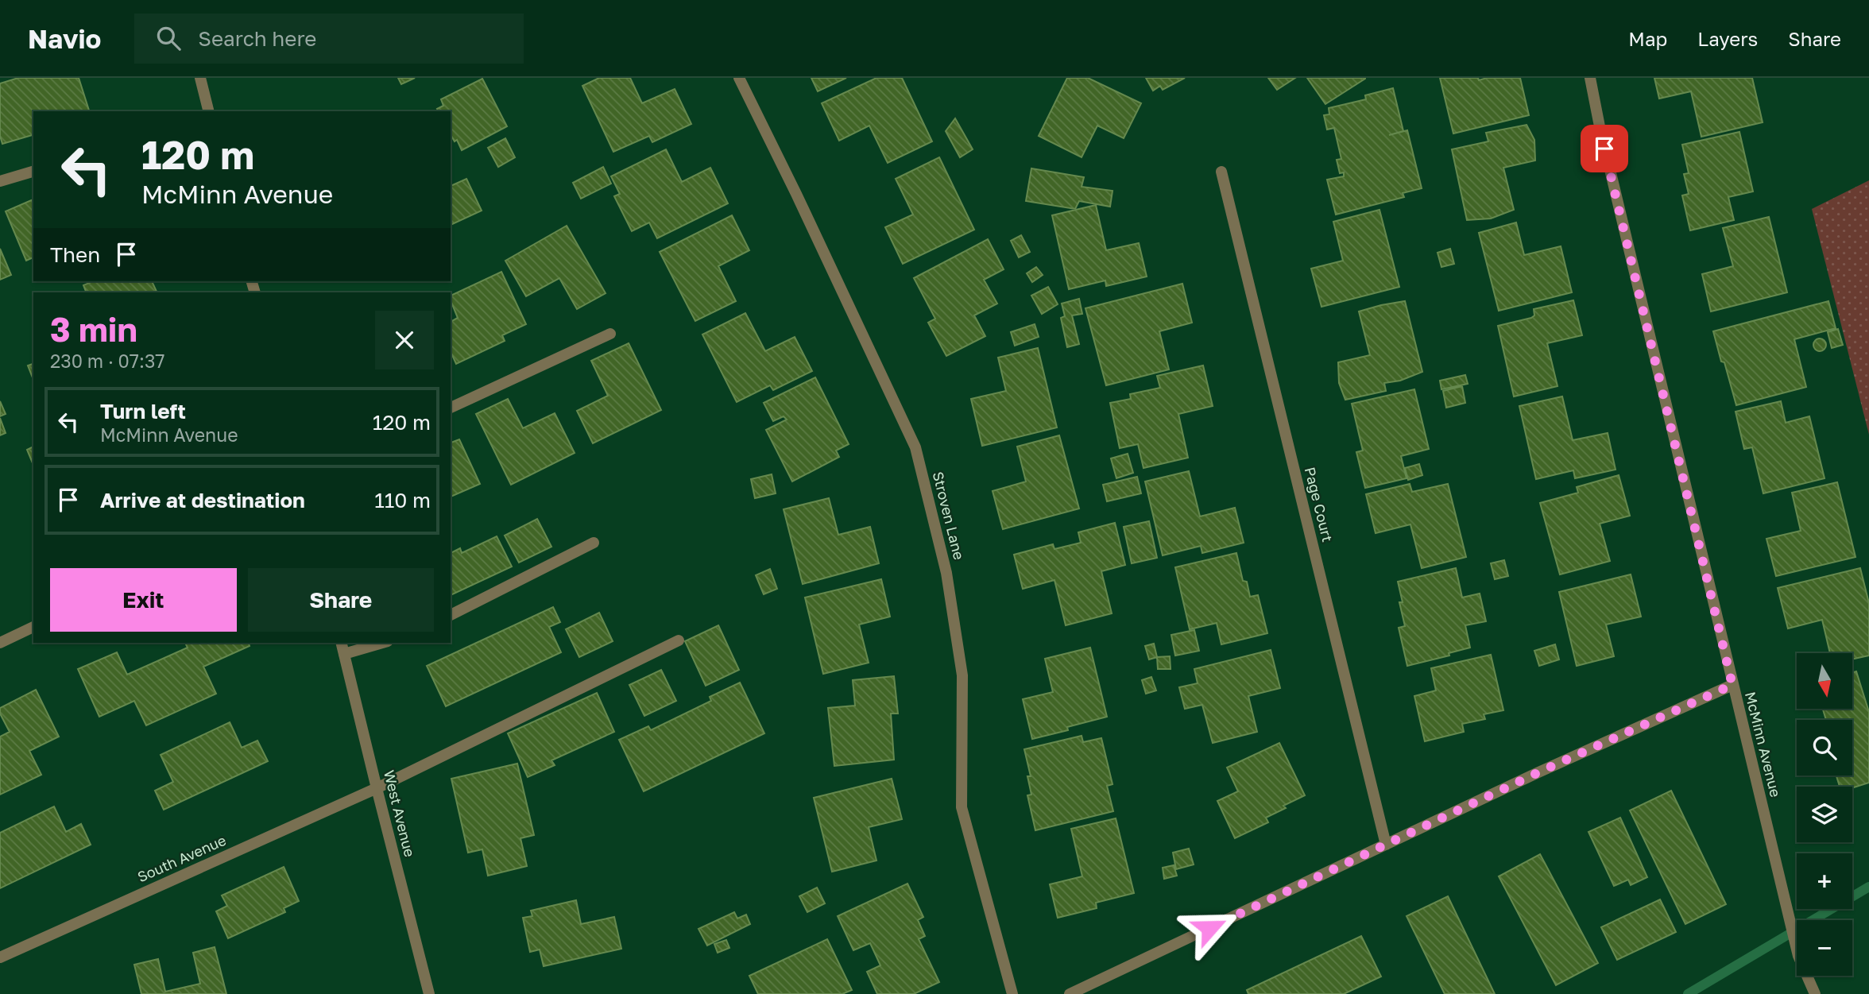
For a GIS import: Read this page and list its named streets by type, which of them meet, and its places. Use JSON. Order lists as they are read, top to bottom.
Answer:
{
  "streets": {
    "street": [
      "Page Court",
      "Stroven Lane",
      "McMinn Avenue",
      "West Avenue",
      "South Avenue"
    ]
  },
  "crossings": [
    ["West Avenue", "South Avenue"]
  ],
  "north": "bottom",
  "page": {
    "header": "Navio",
    "search": "Search here",
    "nav": ["Map", "Layers", "Share"],
    "turn": ["120 m", "McMinn Avenue"],
    "then": "Then",
    "heading": ["3 min", "230 m · 07:37"],
    "list": [
      {
        "name": "Turn left",
        "note": "McMinn Avenue",
        "value": "120 m"
      },
      {
        "name": "Arrive at destination",
        "value": "110 m"
      }
    ],
    "buttons": ["Exit", "Share"],
    "map_buttons": ["+", "−"]
  }
}
